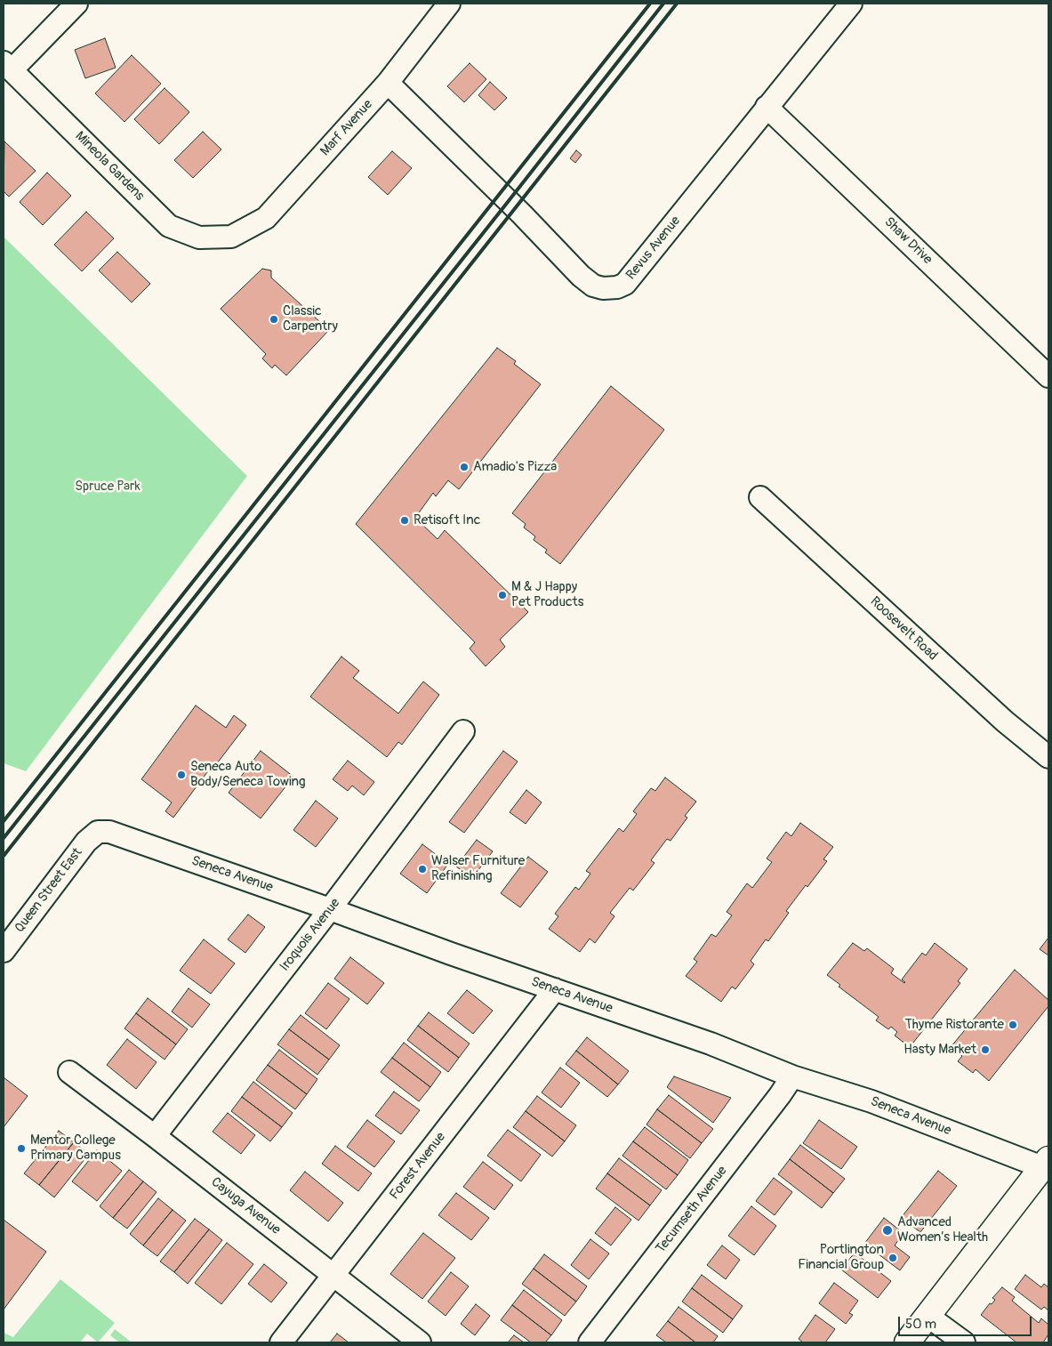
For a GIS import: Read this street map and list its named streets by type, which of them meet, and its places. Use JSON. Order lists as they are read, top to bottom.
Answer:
{
  "streets": {
    "street": [
      "Marf Avenue",
      "Mineola Gardens",
      "Shaw Drive",
      "Revus Avenue",
      "Roosevelt Road",
      "Seneca Avenue",
      "Queen Street East",
      "Iroquois Avenue",
      "Forest Avenue",
      "Cayuga Avenue",
      "Tecumseth Avenue"
    ]
  },
  "crossings": [
    ["Marf Avenue", "Mineola Gardens"],
    ["Marf Avenue", "Revus Avenue"],
    ["Shaw Drive", "Revus Avenue"],
    ["Seneca Avenue", "Queen Street East"],
    ["Seneca Avenue", "Iroquois Avenue"],
    ["Seneca Avenue", "Forest Avenue"],
    ["Seneca Avenue", "Tecumseth Avenue"],
    ["Iroquois Avenue", "Cayuga Avenue"],
    ["Forest Avenue", "Cayuga Avenue"]
  ],
  "parks": ["Spruce Park"],
  "places": [
    "Classic Carpentry",
    "Amadio's Pizza",
    "Retisoft Inc",
    "M & J Happy Pet Products",
    "Seneca Auto Body/Seneca Towing",
    "Walser Furniture Refinishing",
    "Thyme Ristorante",
    "Hasty Market",
    "Mentor College Primary Campus",
    "Advanced Women’s Health",
    "Portlington Financial Group"
  ],
  "scale_bar": "50 m"
}
